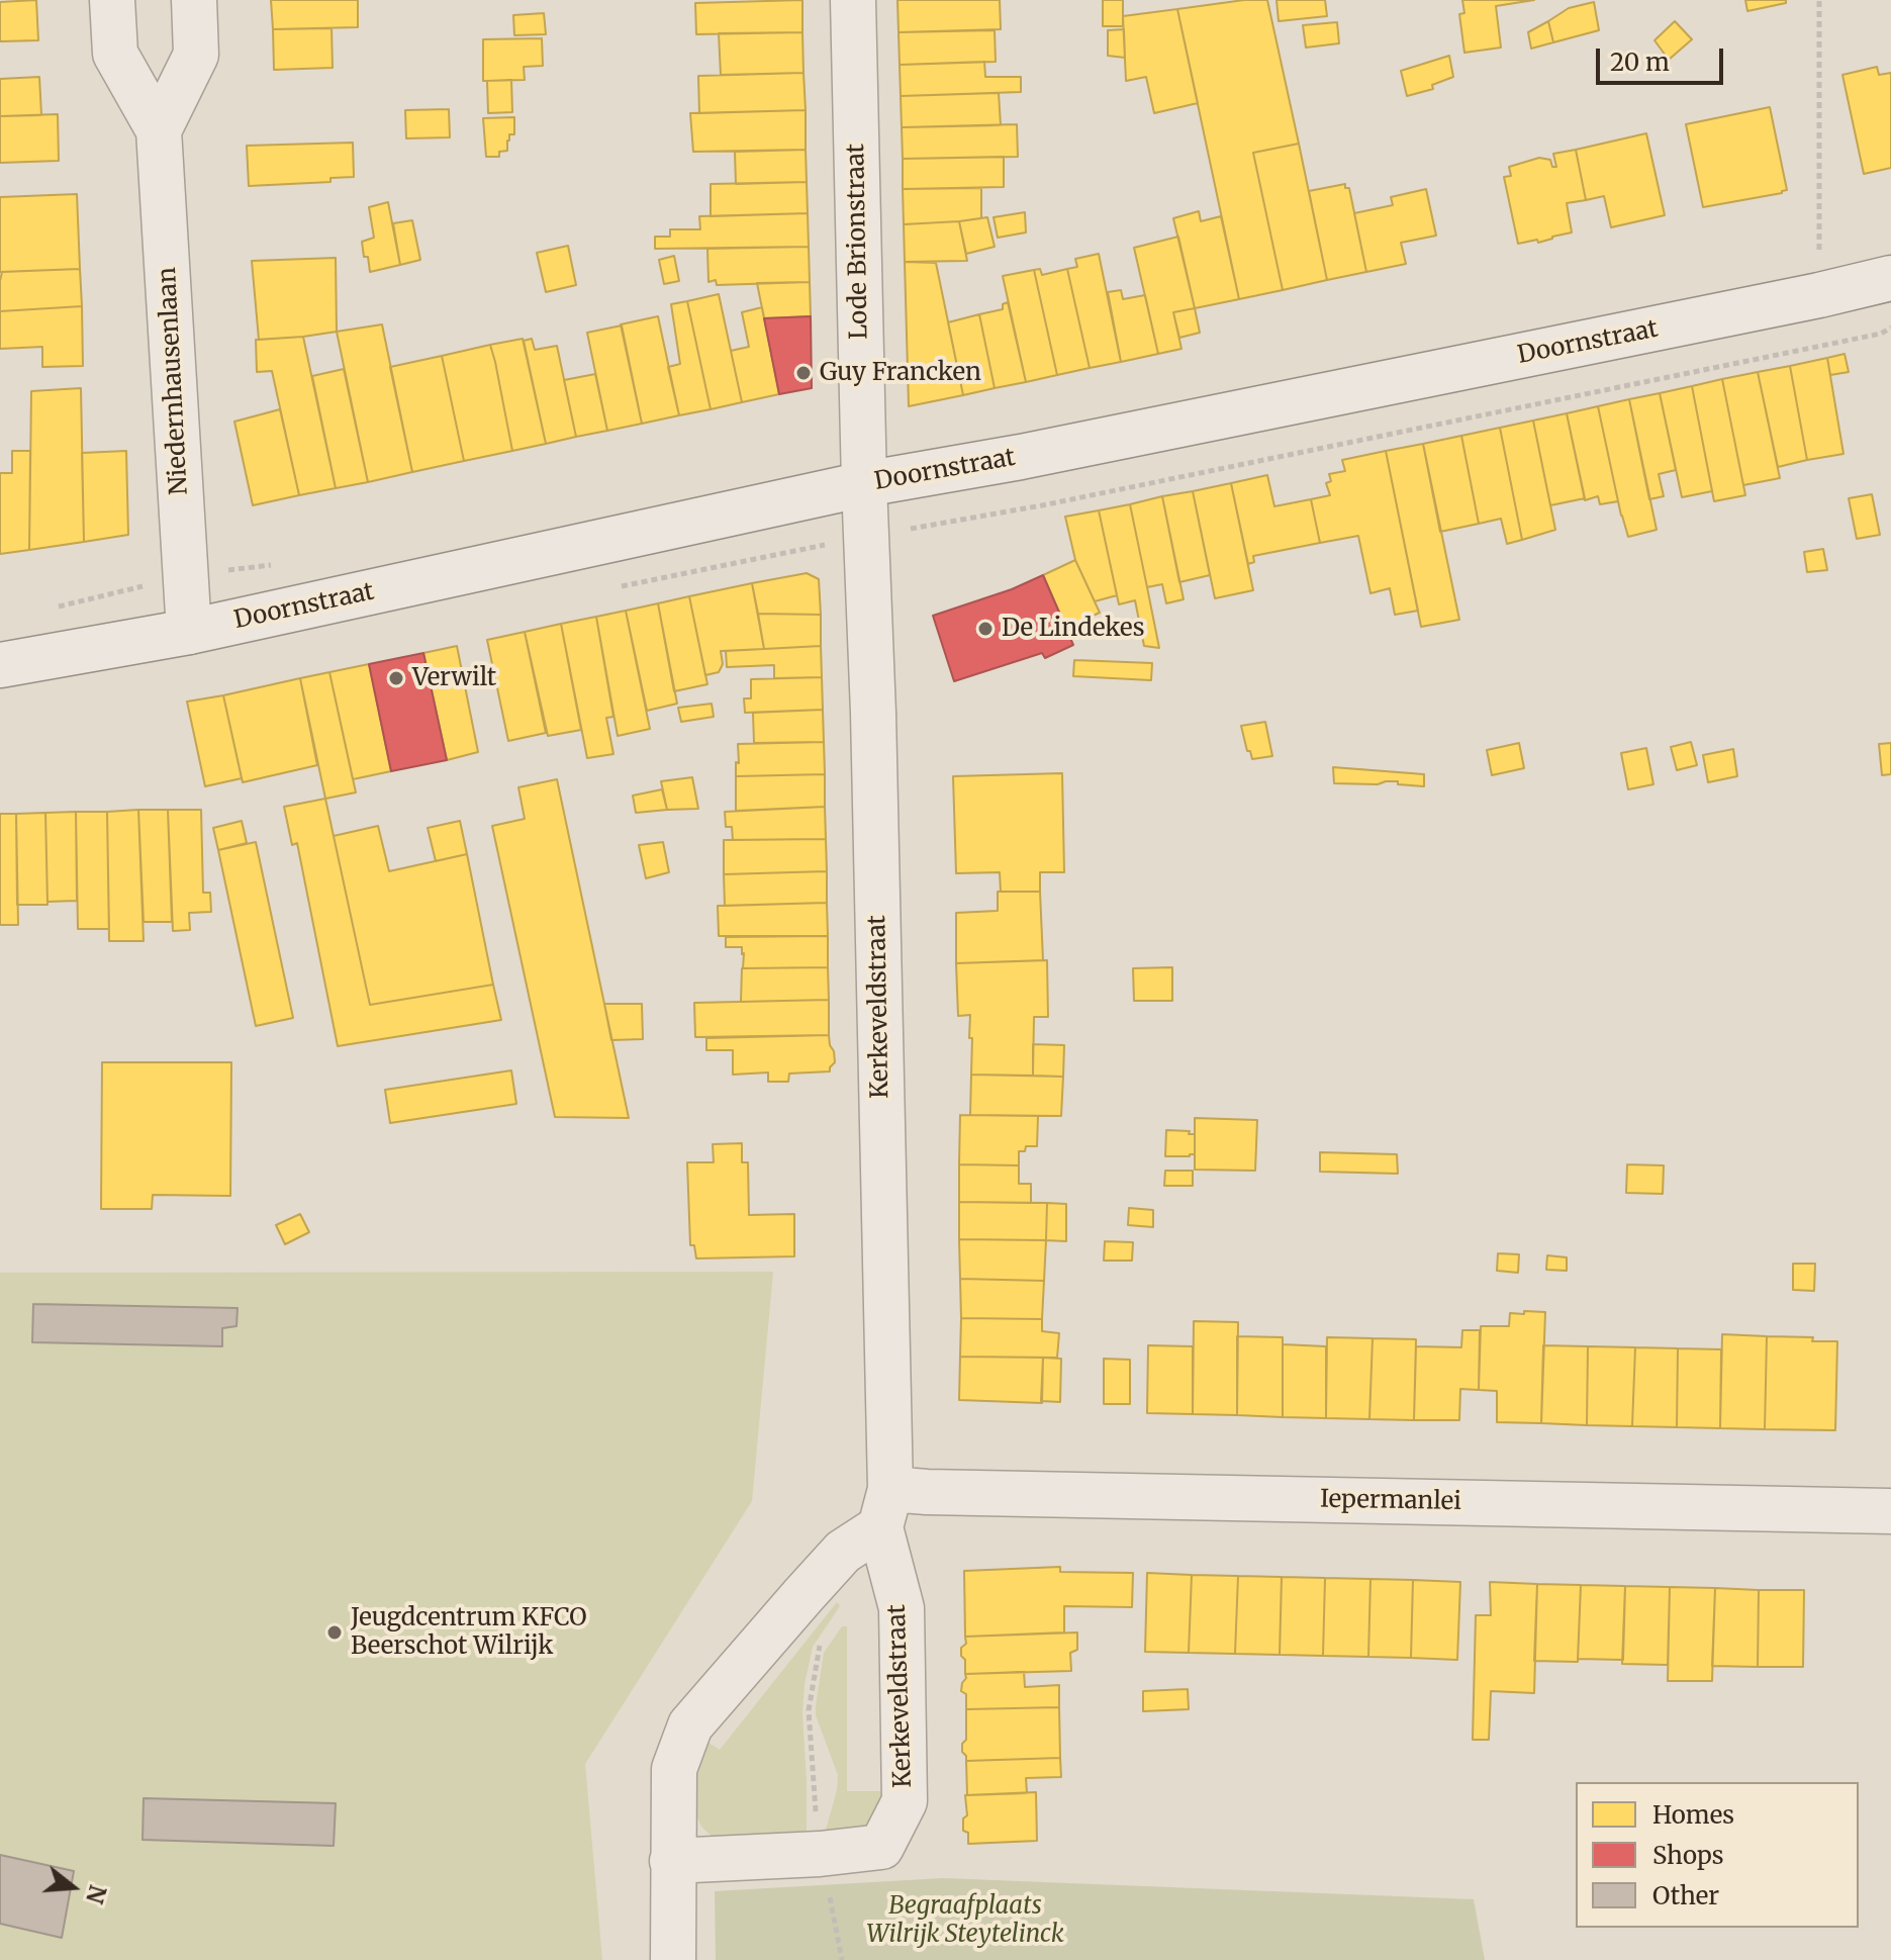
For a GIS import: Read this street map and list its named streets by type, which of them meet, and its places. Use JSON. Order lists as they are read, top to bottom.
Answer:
{
  "streets": {
    "street": [
      "Lode Brionstraat",
      "Doornstraat",
      "Niedernhausenlaan",
      "Kerkeveldstraat",
      "Iepermanlei"
    ]
  },
  "crossings": [
    ["Lode Brionstraat", "Doornstraat"],
    ["Lode Brionstraat", "Kerkeveldstraat"],
    ["Doornstraat", "Niedernhausenlaan"],
    ["Doornstraat", "Kerkeveldstraat"],
    ["Kerkeveldstraat", "Iepermanlei"]
  ],
  "parks": ["Begraafplaats Wilrijk Steytelinck"],
  "places": [
    "Guy Francken",
    "De Lindekes",
    "Verwilt",
    "Jeugdcentrum KFCO Beerschot Wilrijk"
  ],
  "legend": ["Homes", "Shops", "Other"],
  "scale_bar": "20 m",
  "north": "right"
}
